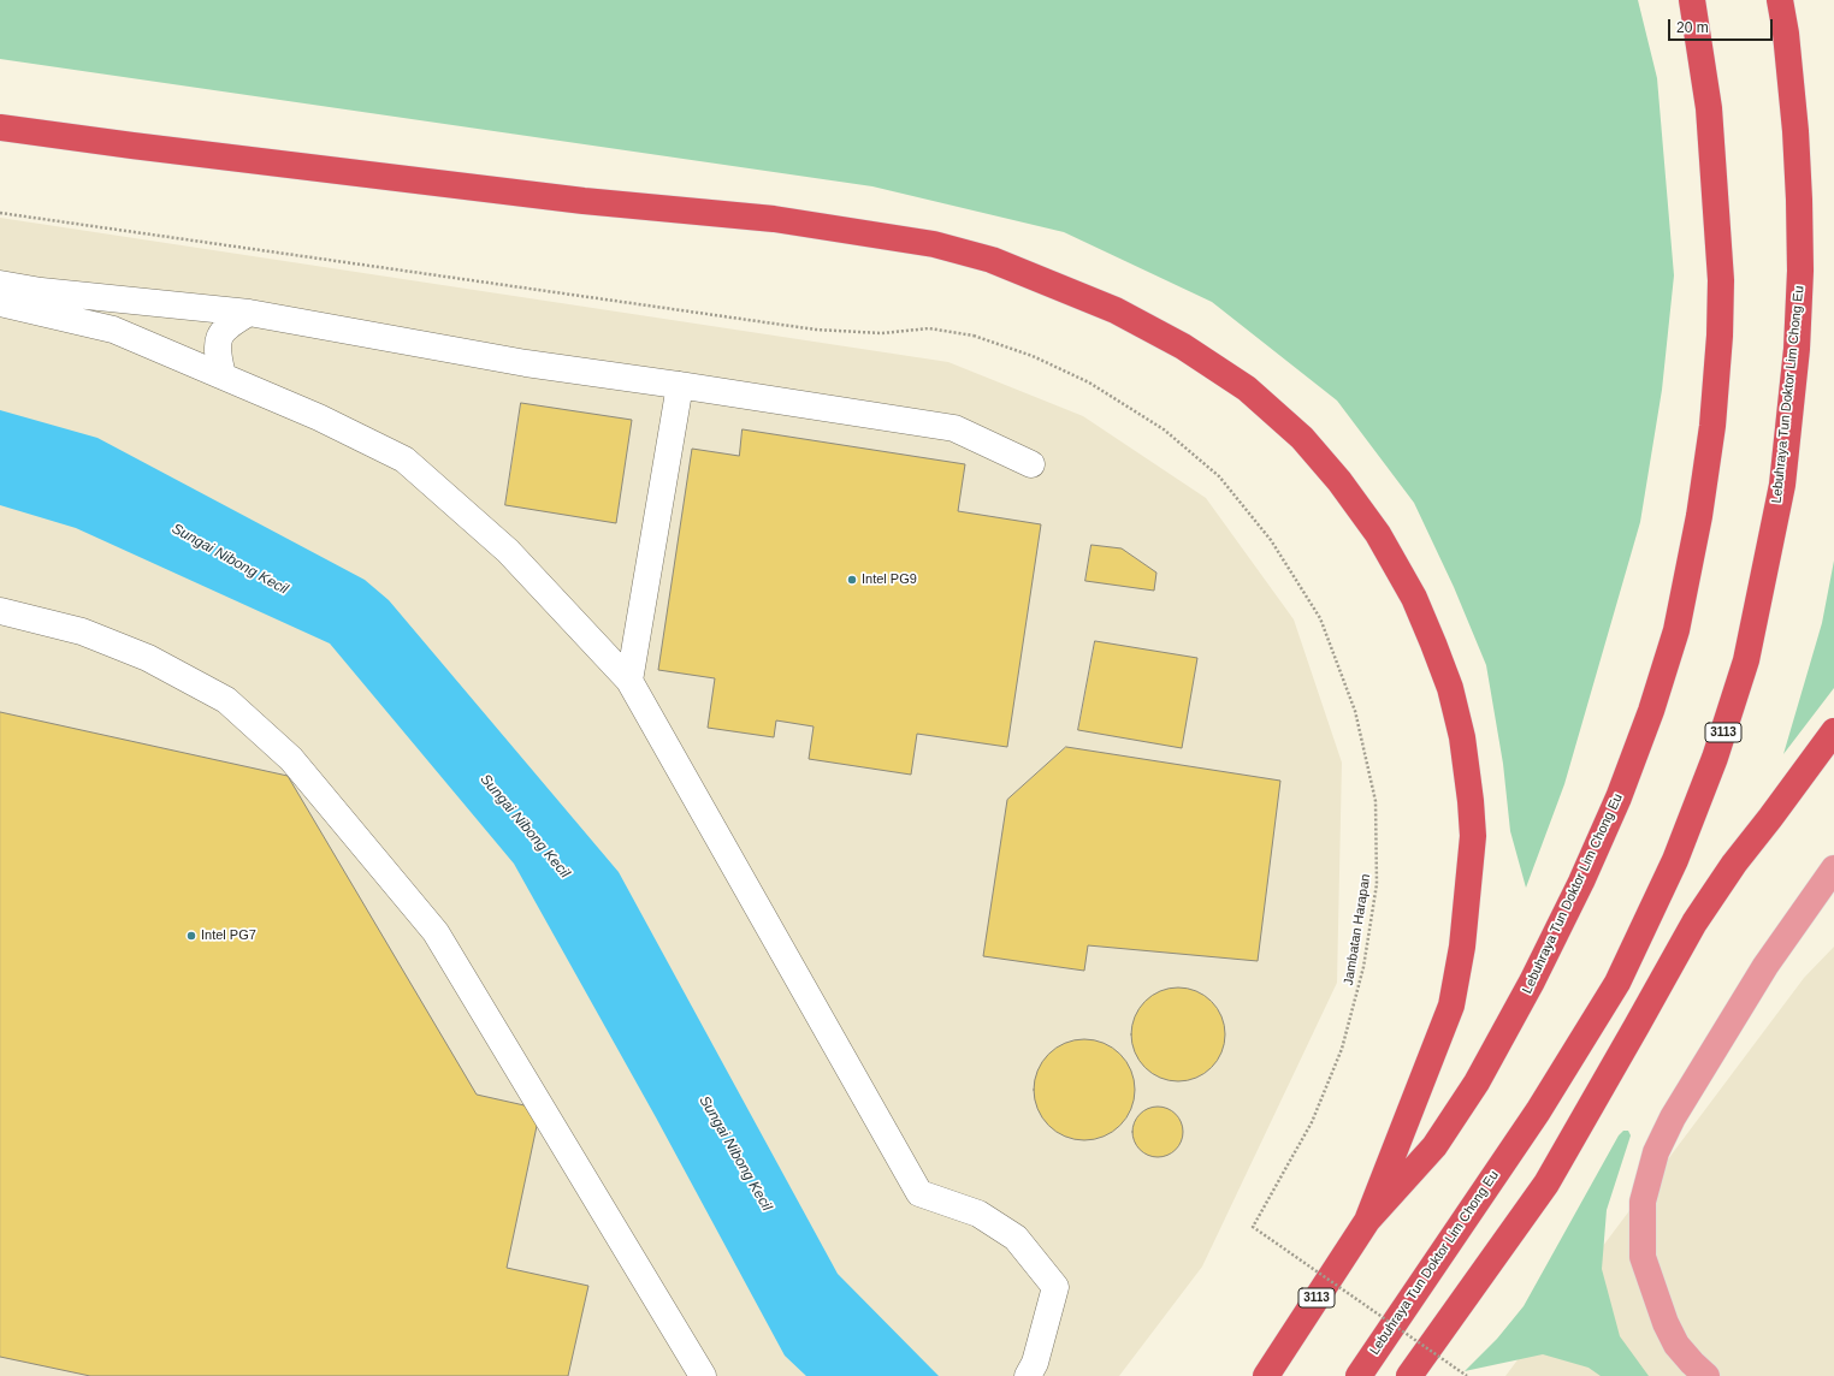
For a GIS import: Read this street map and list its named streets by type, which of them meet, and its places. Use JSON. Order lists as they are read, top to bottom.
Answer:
{
  "streets": {
    "highway": ["Lebuhraya Tun Doktor Lim Chong Eu", "3113"],
    "path": ["Jambatan Harapan"]
  },
  "water": ["Sungai Nibong Kecil"],
  "places": ["Intel PG9", "Intel PG7"],
  "scale_bar": "20 m"
}
